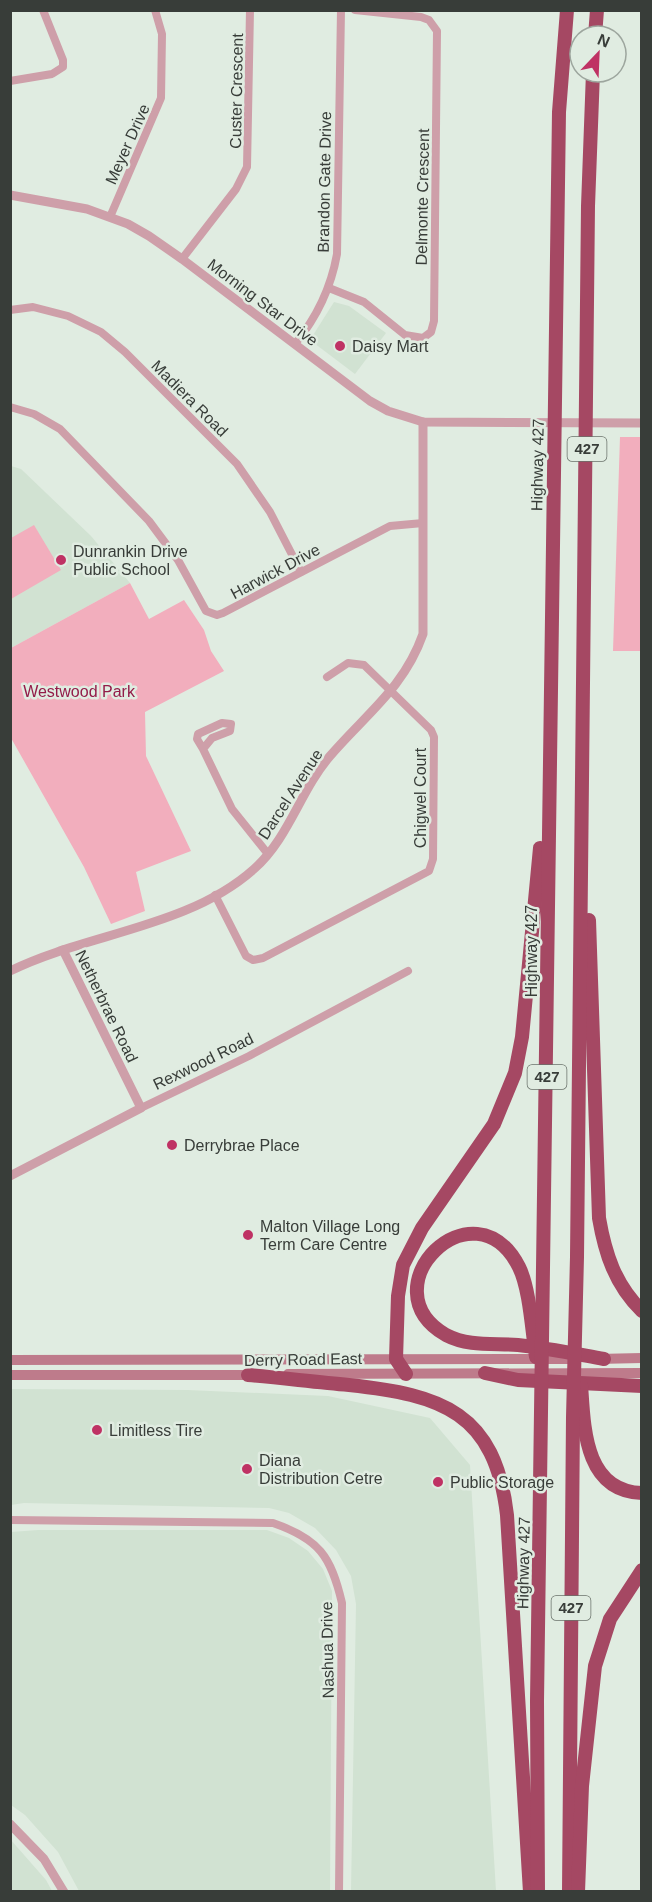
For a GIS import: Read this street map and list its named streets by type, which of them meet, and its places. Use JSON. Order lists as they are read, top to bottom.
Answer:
{
  "streets": {
    "highway": ["427", "Highway 427"],
    "main road": ["Derry Road East"],
    "street": [
      "Custer Crescent",
      "Meyer Drive",
      "Brandon Gate Drive",
      "Delmonte Crescent",
      "Morning Star Drive",
      "Madiera Road",
      "Harwick Drive",
      "Darcel Avenue",
      "Chigwel Court",
      "Netherbrae Road",
      "Rexwood Road",
      "Nashua Drive"
    ]
  },
  "crossings": [
    ["Custer Crescent", "Morning Star Drive"],
    ["Meyer Drive", "Morning Star Drive"],
    ["Brandon Gate Drive", "Delmonte Crescent"],
    ["Brandon Gate Drive", "Morning Star Drive"],
    ["Morning Star Drive", "Darcel Avenue"],
    ["Madiera Road", "Harwick Drive"],
    ["Harwick Drive", "Darcel Avenue"],
    ["Darcel Avenue", "Chigwel Court"],
    ["Darcel Avenue", "Netherbrae Road"],
    ["Netherbrae Road", "Rexwood Road"]
  ],
  "parks": ["Westwood Park"],
  "places": [
    "Daisy Mart",
    "Dunrankin Drive Public School",
    "Derrybrae Place",
    "Malton Village Long Term Care Centre",
    "Limitless Tire",
    "Diana Distribution Cetre",
    "Public Storage"
  ],
  "north": "top right"
}
